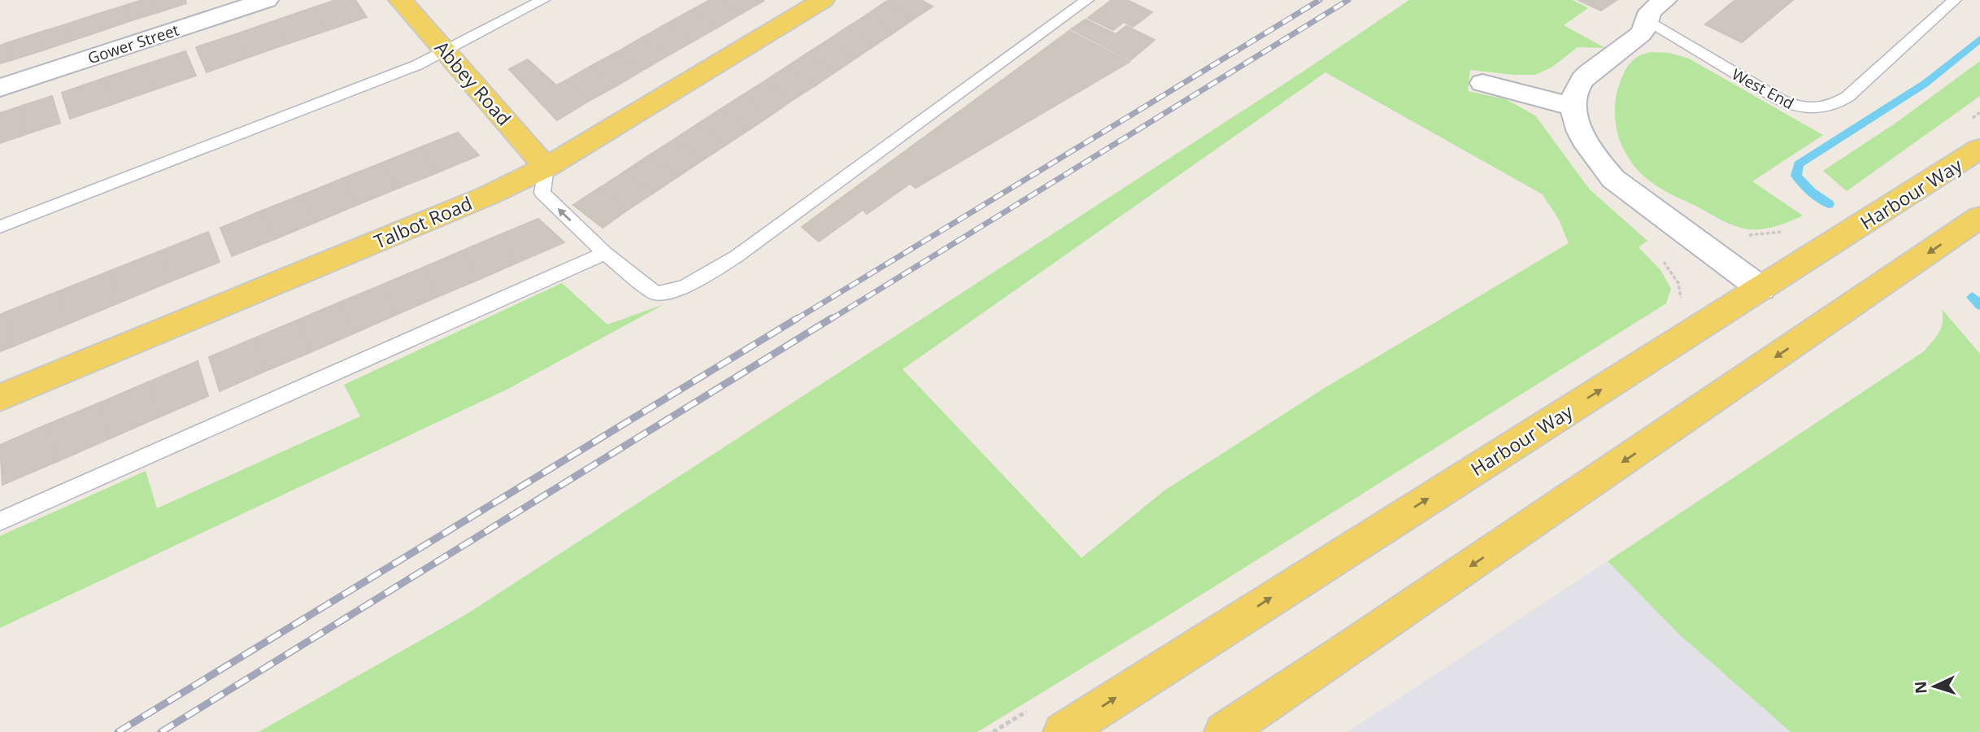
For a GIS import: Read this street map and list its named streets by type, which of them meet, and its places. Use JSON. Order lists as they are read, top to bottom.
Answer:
{
  "streets": {
    "main road": ["Abbey Road", "Harbour Way", "Talbot Road"],
    "street": ["Gower Street"],
    "lane": ["West End"]
  },
  "crossings": [
    ["Abbey Road", "Talbot Road"]
  ],
  "north": "left"
}
